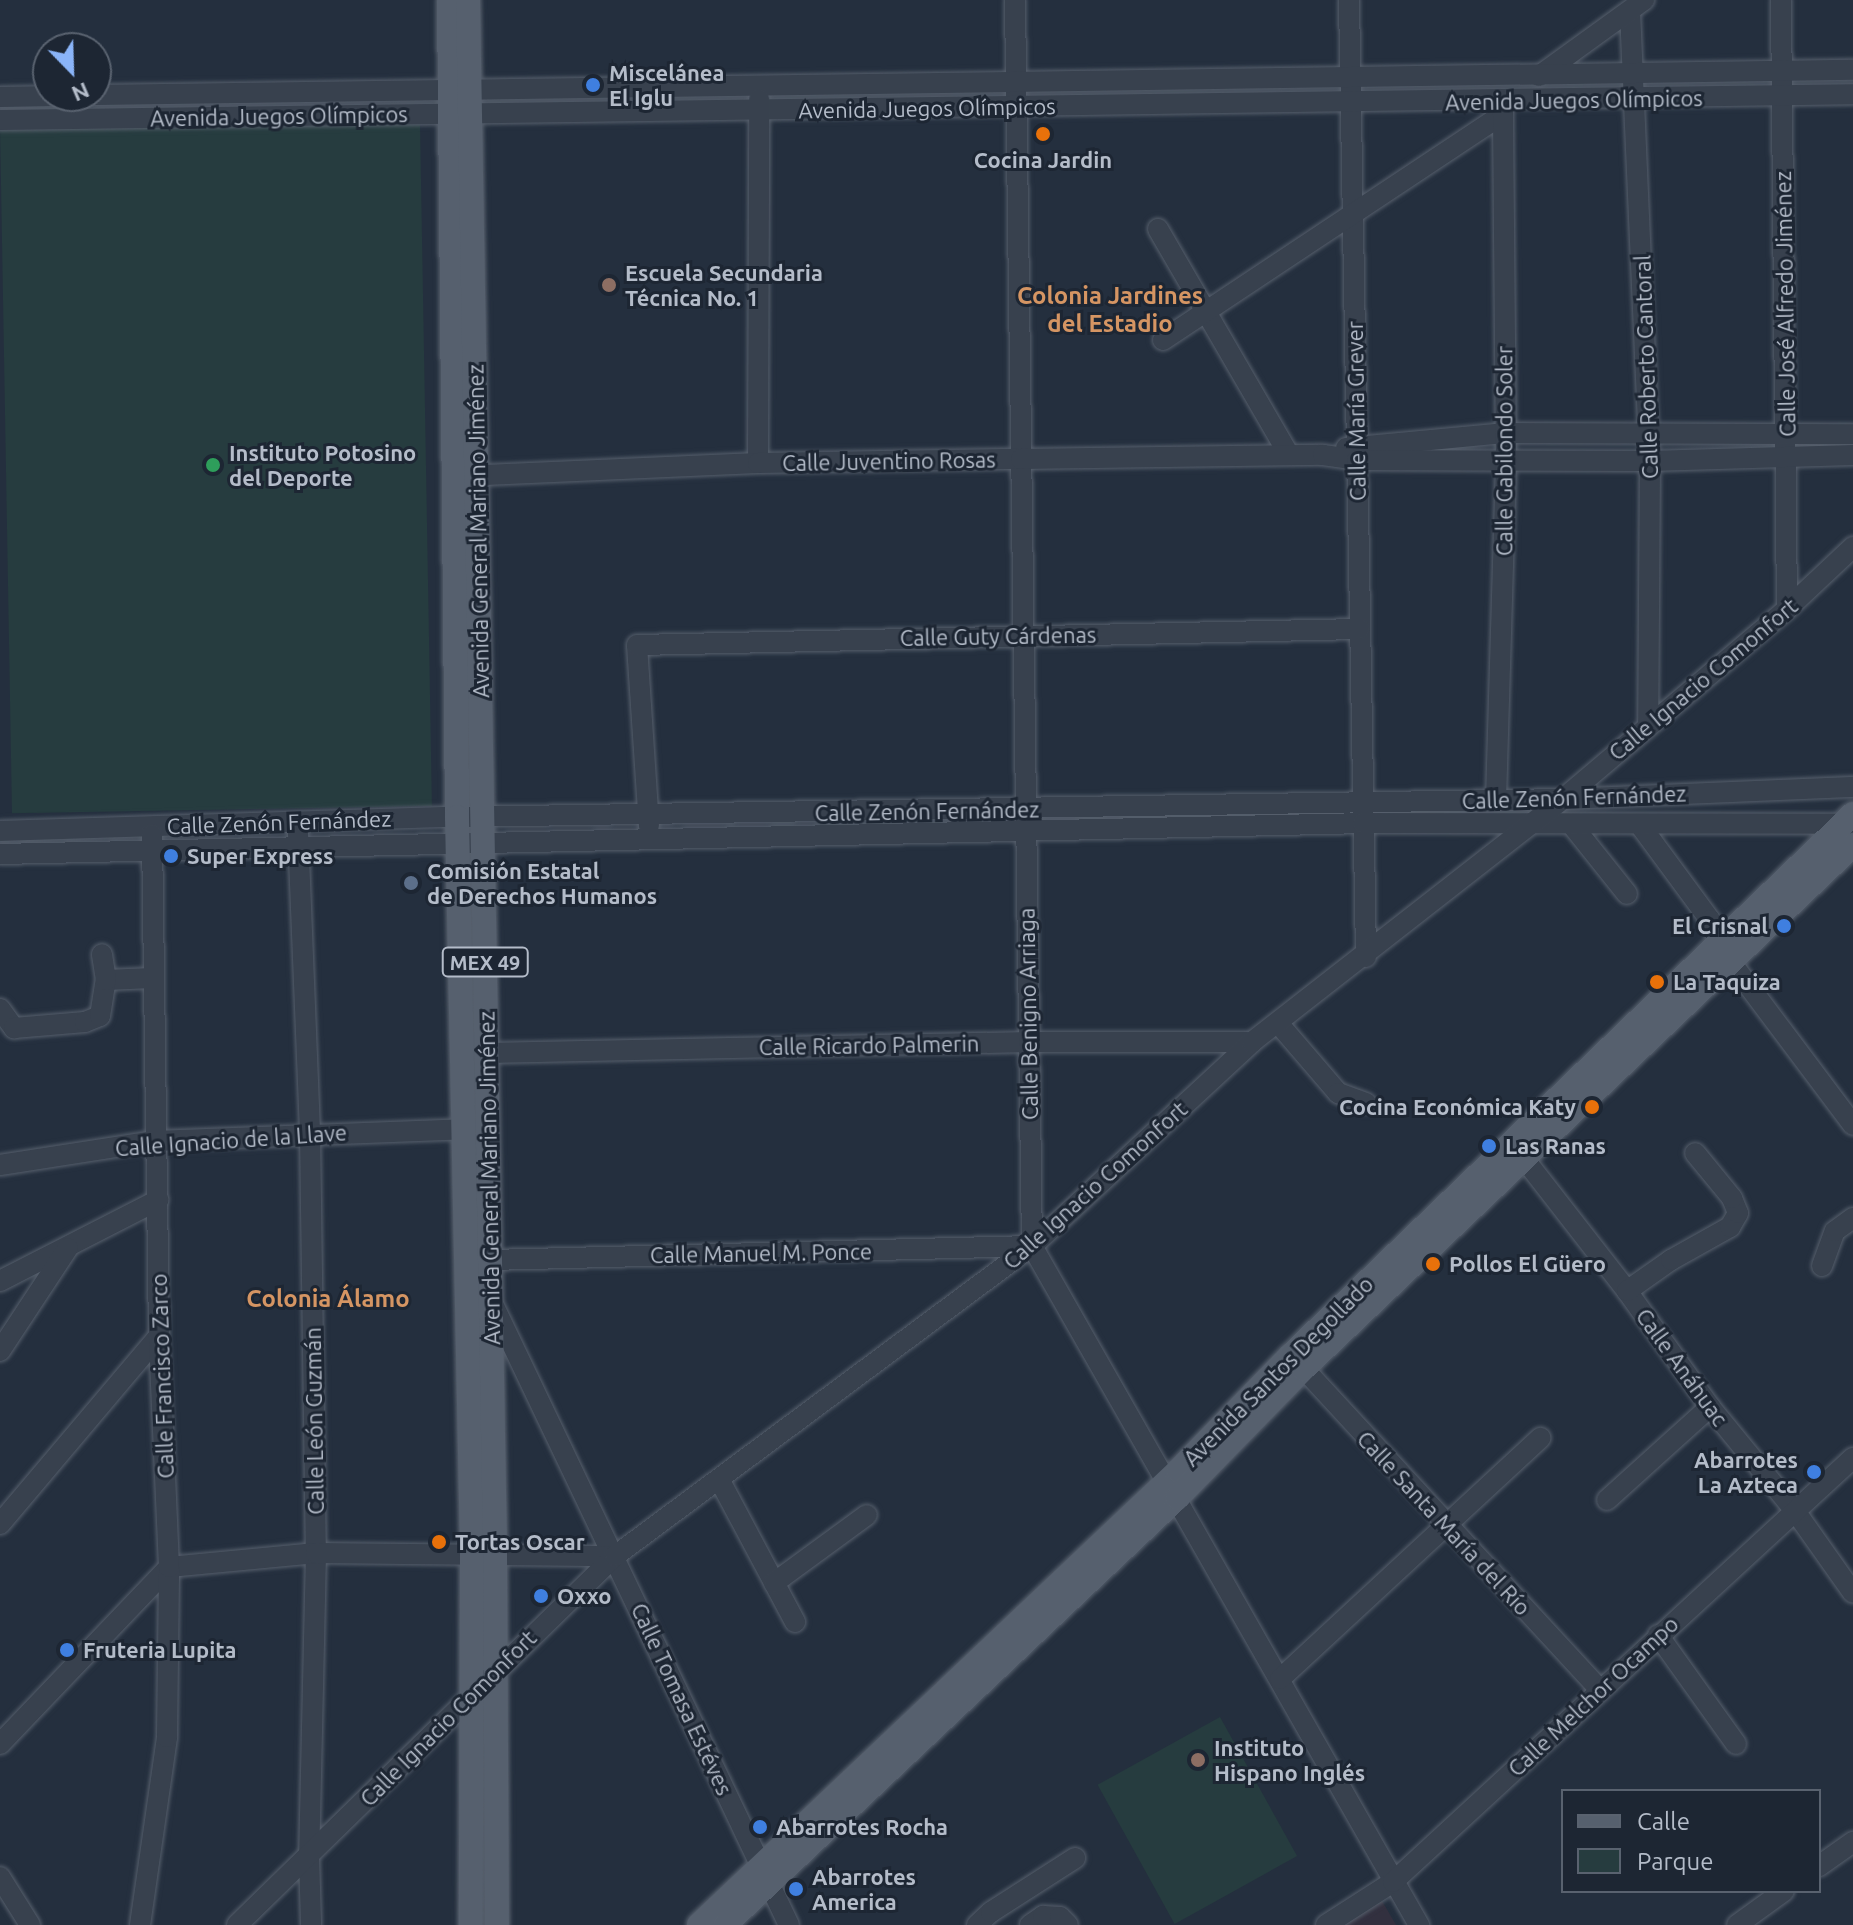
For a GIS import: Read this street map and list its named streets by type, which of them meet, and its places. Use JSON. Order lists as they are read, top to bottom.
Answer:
{
  "streets": {
    "main road": ["Avenida General Mariano Jiménez", "MEX 49", "Avenida Santos Degollado"],
    "street": [
      "Avenida Juegos Olímpicos",
      "Calle José Alfredo Jiménez",
      "Calle Roberto Cantoral",
      "Calle María Grever",
      "Calle Gabilondo Soler",
      "Calle Juventino Rosas",
      "Calle Guty Cárdenas",
      "Calle Ignacio Comonfort",
      "Calle Zenón Fernández",
      "Calle Benigno Arriaga",
      "Calle Ricardo Palmerin",
      "Calle Ignacio de la Llave",
      "Calle Manuel M. Ponce",
      "Calle Anáhuac",
      "Calle Francisco Zarco",
      "Calle León Guzmán",
      "Calle Santa María del Río",
      "Calle Melchor Ocampo",
      "Calle Tomasa Estéves"
    ]
  },
  "crossings": [
    ["Avenida Juegos Olímpicos", "Calle José Alfredo Jiménez"],
    ["Avenida Juegos Olímpicos", "Calle Roberto Cantoral"],
    ["Avenida Juegos Olímpicos", "Calle María Grever"],
    ["Avenida Juegos Olímpicos", "Calle Gabilondo Soler"],
    ["Avenida Juegos Olímpicos", "Avenida General Mariano Jiménez"],
    ["Avenida Juegos Olímpicos", "Calle Benigno Arriaga"],
    ["Calle José Alfredo Jiménez", "Calle Juventino Rosas"],
    ["Calle José Alfredo Jiménez", "Calle Ignacio Comonfort"],
    ["Calle Roberto Cantoral", "Calle Juventino Rosas"],
    ["Calle Roberto Cantoral", "Calle Ignacio Comonfort"],
    ["Calle María Grever", "Calle Juventino Rosas"],
    ["Calle María Grever", "Calle Guty Cárdenas"],
    ["Calle María Grever", "Calle Ignacio Comonfort"],
    ["Calle María Grever", "Calle Zenón Fernández"],
    ["Calle Gabilondo Soler", "Calle Juventino Rosas"],
    ["Calle Gabilondo Soler", "Calle Zenón Fernández"],
    ["Calle Juventino Rosas", "Avenida General Mariano Jiménez"],
    ["Calle Juventino Rosas", "Calle Benigno Arriaga"],
    ["Avenida General Mariano Jiménez", "Calle Ignacio Comonfort"],
    ["Avenida General Mariano Jiménez", "Calle Zenón Fernández"],
    ["Avenida General Mariano Jiménez", "Calle Ricardo Palmerin"],
    ["Avenida General Mariano Jiménez", "Calle Ignacio de la Llave"],
    ["Avenida General Mariano Jiménez", "Calle Manuel M. Ponce"],
    ["Avenida General Mariano Jiménez", "Calle Tomasa Estéves"],
    ["Calle Guty Cárdenas", "Calle Zenón Fernández"],
    ["Calle Guty Cárdenas", "Calle Benigno Arriaga"],
    ["Calle Ignacio Comonfort", "Calle Zenón Fernández"],
    ["Calle Ignacio Comonfort", "Calle Benigno Arriaga"],
    ["Calle Ignacio Comonfort", "Calle Ricardo Palmerin"],
    ["Calle Ignacio Comonfort", "Calle Manuel M. Ponce"],
    ["Calle Ignacio Comonfort", "Calle León Guzmán"],
    ["Calle Ignacio Comonfort", "Calle Tomasa Estéves"],
    ["Calle Zenón Fernández", "Calle Benigno Arriaga"],
    ["Calle Zenón Fernández", "Avenida Santos Degollado"],
    ["Calle Zenón Fernández", "Calle Francisco Zarco"],
    ["Calle Zenón Fernández", "Calle León Guzmán"],
    ["Calle Benigno Arriaga", "Calle Ricardo Palmerin"],
    ["Calle Benigno Arriaga", "Calle Manuel M. Ponce"],
    ["Calle Benigno Arriaga", "Avenida Santos Degollado"],
    ["Calle Benigno Arriaga", "Calle Melchor Ocampo"],
    ["Calle Ignacio de la Llave", "Calle Francisco Zarco"],
    ["Calle Ignacio de la Llave", "Calle León Guzmán"],
    ["Calle Anáhuac", "Avenida Santos Degollado"],
    ["Calle Anáhuac", "Calle Melchor Ocampo"],
    ["Avenida Santos Degollado", "Calle Santa María del Río"],
    ["Avenida Santos Degollado", "Calle Tomasa Estéves"],
    ["Calle Santa María del Río", "Calle Melchor Ocampo"]
  ],
  "districts": ["Colonia Jardines del Estadio", "Colonia Álamo"],
  "places": [
    "Miscelánea El Iglu",
    "Cocina Jardin",
    "Escuela Secundaria Técnica No. 1",
    "Instituto Potosino del Deporte",
    "Super Express",
    "Comisión Estatal de Derechos Humanos",
    "El Crisnal",
    "La Taquiza",
    "Cocina Económica Katy",
    "Las Ranas",
    "Pollos El Güero",
    "Abarrotes La Azteca",
    "Tortas Oscar",
    "Oxxo",
    "Fruteria Lupita",
    "Instituto Hispano Inglés",
    "Abarrotes Rocha",
    "Abarrotes America"
  ],
  "legend": ["Calle", "Parque"],
  "north": "bottom right"
}
